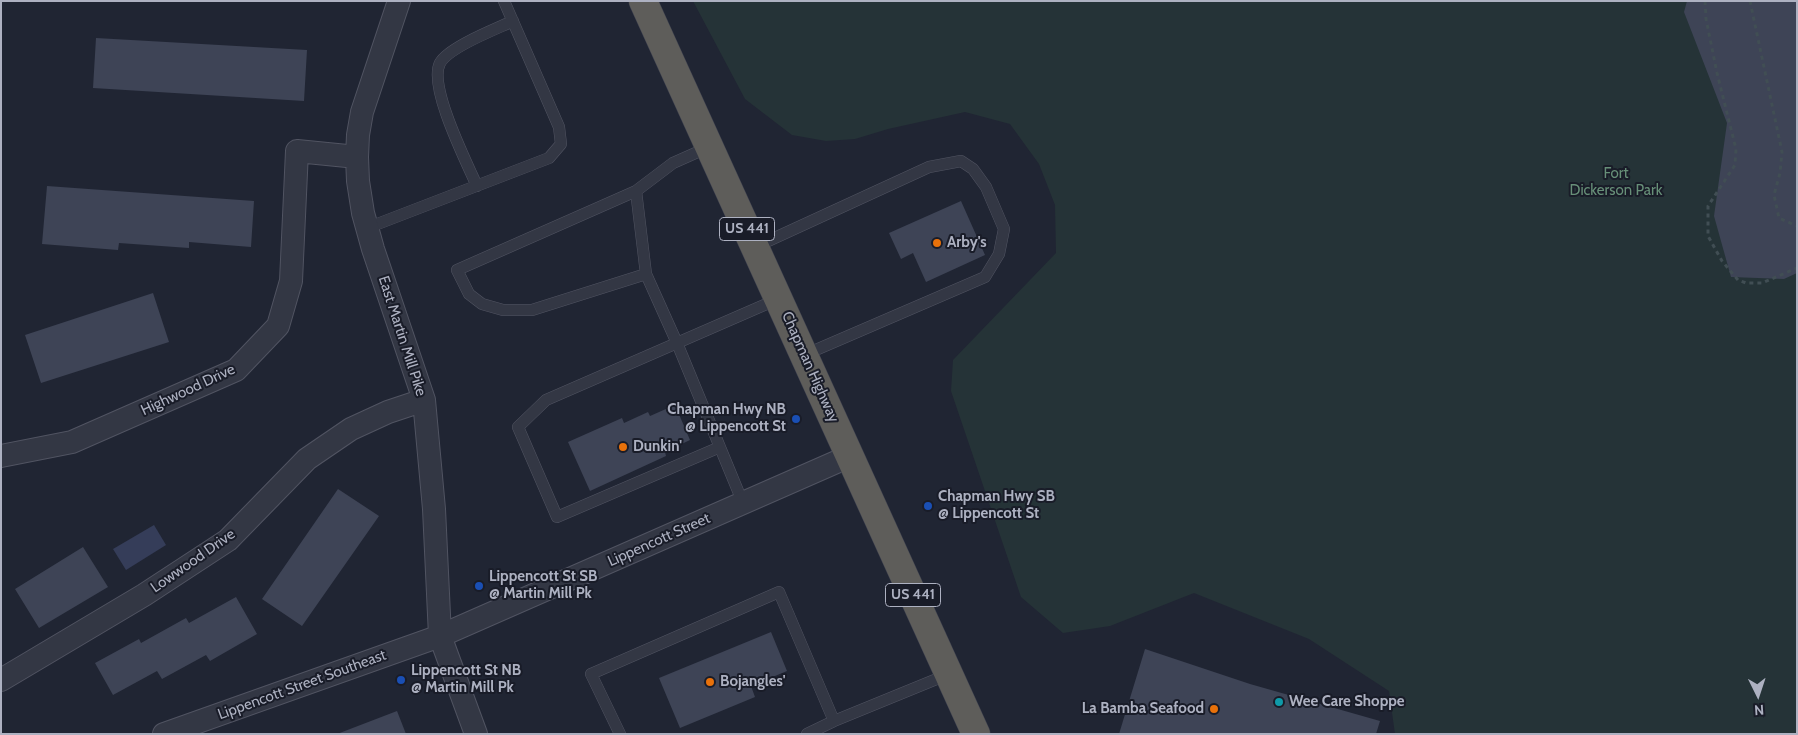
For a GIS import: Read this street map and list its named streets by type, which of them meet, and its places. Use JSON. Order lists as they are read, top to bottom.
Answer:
{
  "streets": {
    "highway": ["US 441", "Chapman Highway"],
    "street": [
      "East Martin Mill Pike",
      "Highwood Drive",
      "Lippencott Street",
      "Lowwood Drive",
      "Lippencott Street Southeast"
    ]
  },
  "crossings": [
    ["East Martin Mill Pike", "Highwood Drive"],
    ["East Martin Mill Pike", "Lippencott Street"],
    ["East Martin Mill Pike", "Lowwood Drive"],
    ["East Martin Mill Pike", "Lippencott Street Southeast"],
    ["Chapman Highway", "Lippencott Street"],
    ["Lippencott Street", "Lippencott Street Southeast"]
  ],
  "parks": ["Fort Dickerson Park"],
  "places": [
    "Arby's",
    "Chapman Hwy NB @ Lippencott St",
    "Dunkin'",
    "Chapman Hwy SB @ Lippencott St",
    "Lippencott St SB @ Martin Mill Pk",
    "Lippencott St NB @ Martin Mill Pk",
    "Bojangles'",
    "Wee Care Shoppe",
    "La Bamba Seafood"
  ],
  "north": "bottom"
}
